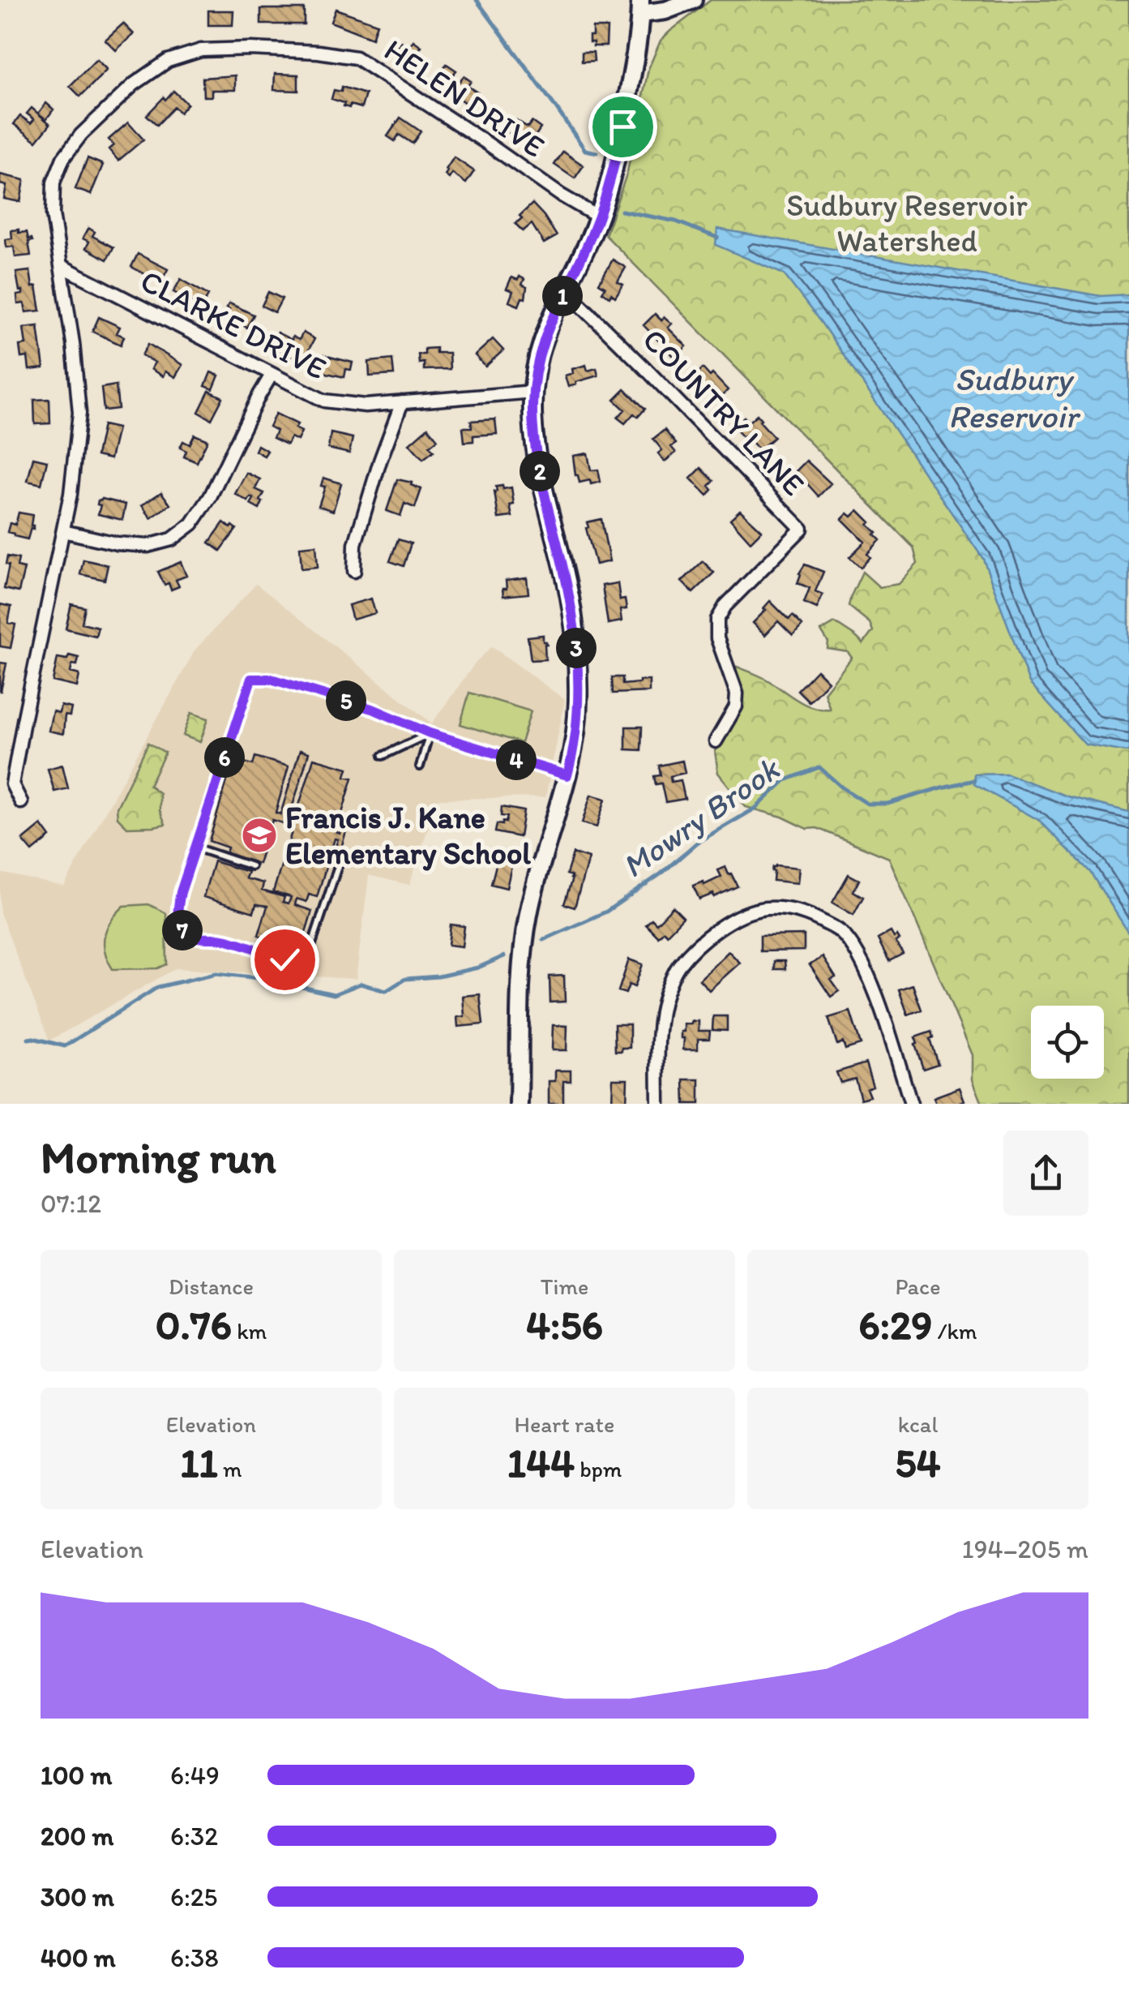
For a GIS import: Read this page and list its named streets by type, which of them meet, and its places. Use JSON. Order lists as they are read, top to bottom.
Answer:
{
  "streets": {
    "street": ["HELEN DRIVE", "CLARKE DRIVE", "COUNTRY LANE"]
  },
  "crossings": [
    ["HELEN DRIVE", "CLARKE DRIVE"]
  ],
  "water": ["Sudbury Reservoir", "Mowry Brook"],
  "parks": ["Sudbury Reservoir Watershed"],
  "places": {
    "school or university": ["Francis J. Kane Elementary School"]
  },
  "page": {
    "pins": [
      "1",
      "2",
      "3",
      "5",
      "6",
      "4",
      "7"
    ],
    "heading": ["Morning run", "07:12"],
    "stats": [
      ["Distance", "0.76 km"],
      ["Time", "4:56"],
      ["Pace", "6:29 /km"],
      ["Elevation", "11 m"],
      ["Heart rate", "144 bpm"],
      ["kcal", "54"]
    ],
    "chart": ["Elevation", "194–205 m"],
    "list": [
      {
        "name": "100 m",
        "note": "6:49"
      },
      {
        "name": "200 m",
        "note": "6:32"
      },
      {
        "name": "300 m",
        "note": "6:25"
      },
      {
        "name": "400 m",
        "note": "6:38"
      }
    ]
  }
}
